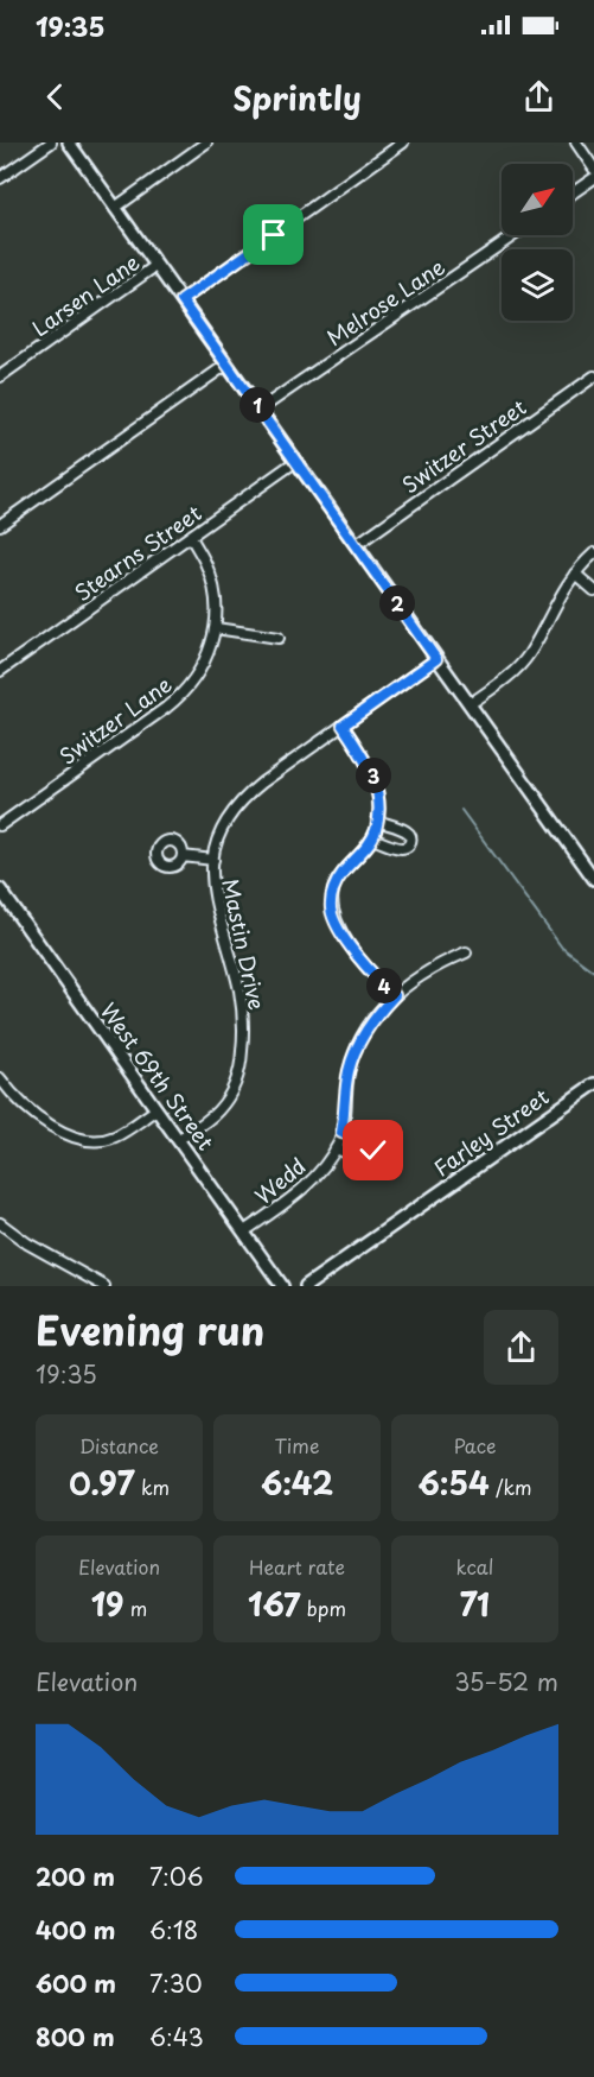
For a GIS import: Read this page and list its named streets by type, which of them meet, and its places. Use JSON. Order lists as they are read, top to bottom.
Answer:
{
  "streets": {
    "street": [
      "Larsen Lane",
      "Melrose Lane",
      "Switzer Street",
      "Stearns Street",
      "Switzer Lane",
      "Mastin Drive",
      "West 69th Street",
      "Farley Street",
      "Wedd"
    ]
  },
  "crossings": [
    ["Stearns Street", "Switzer Lane"],
    ["Mastin Drive", "West 69th Street"],
    ["West 69th Street", "Wedd"]
  ],
  "north": "top right",
  "page": {
    "status": "19:35",
    "header": "Sprintly",
    "pins": [
      "1",
      "2",
      "3",
      "4"
    ],
    "heading": ["Evening run", "19:35"],
    "stats": [
      ["Distance", "0.97 km"],
      ["Time", "6:42"],
      ["Pace", "6:54 /km"],
      ["Elevation", "19 m"],
      ["Heart rate", "167 bpm"],
      ["kcal", "71"]
    ],
    "chart": ["Elevation", "35–52 m"],
    "list": [
      {
        "name": "200 m",
        "note": "7:06"
      },
      {
        "name": "400 m",
        "note": "6:18"
      },
      {
        "name": "600 m",
        "note": "7:30"
      },
      {
        "name": "800 m",
        "note": "6:43"
      }
    ]
  }
}
